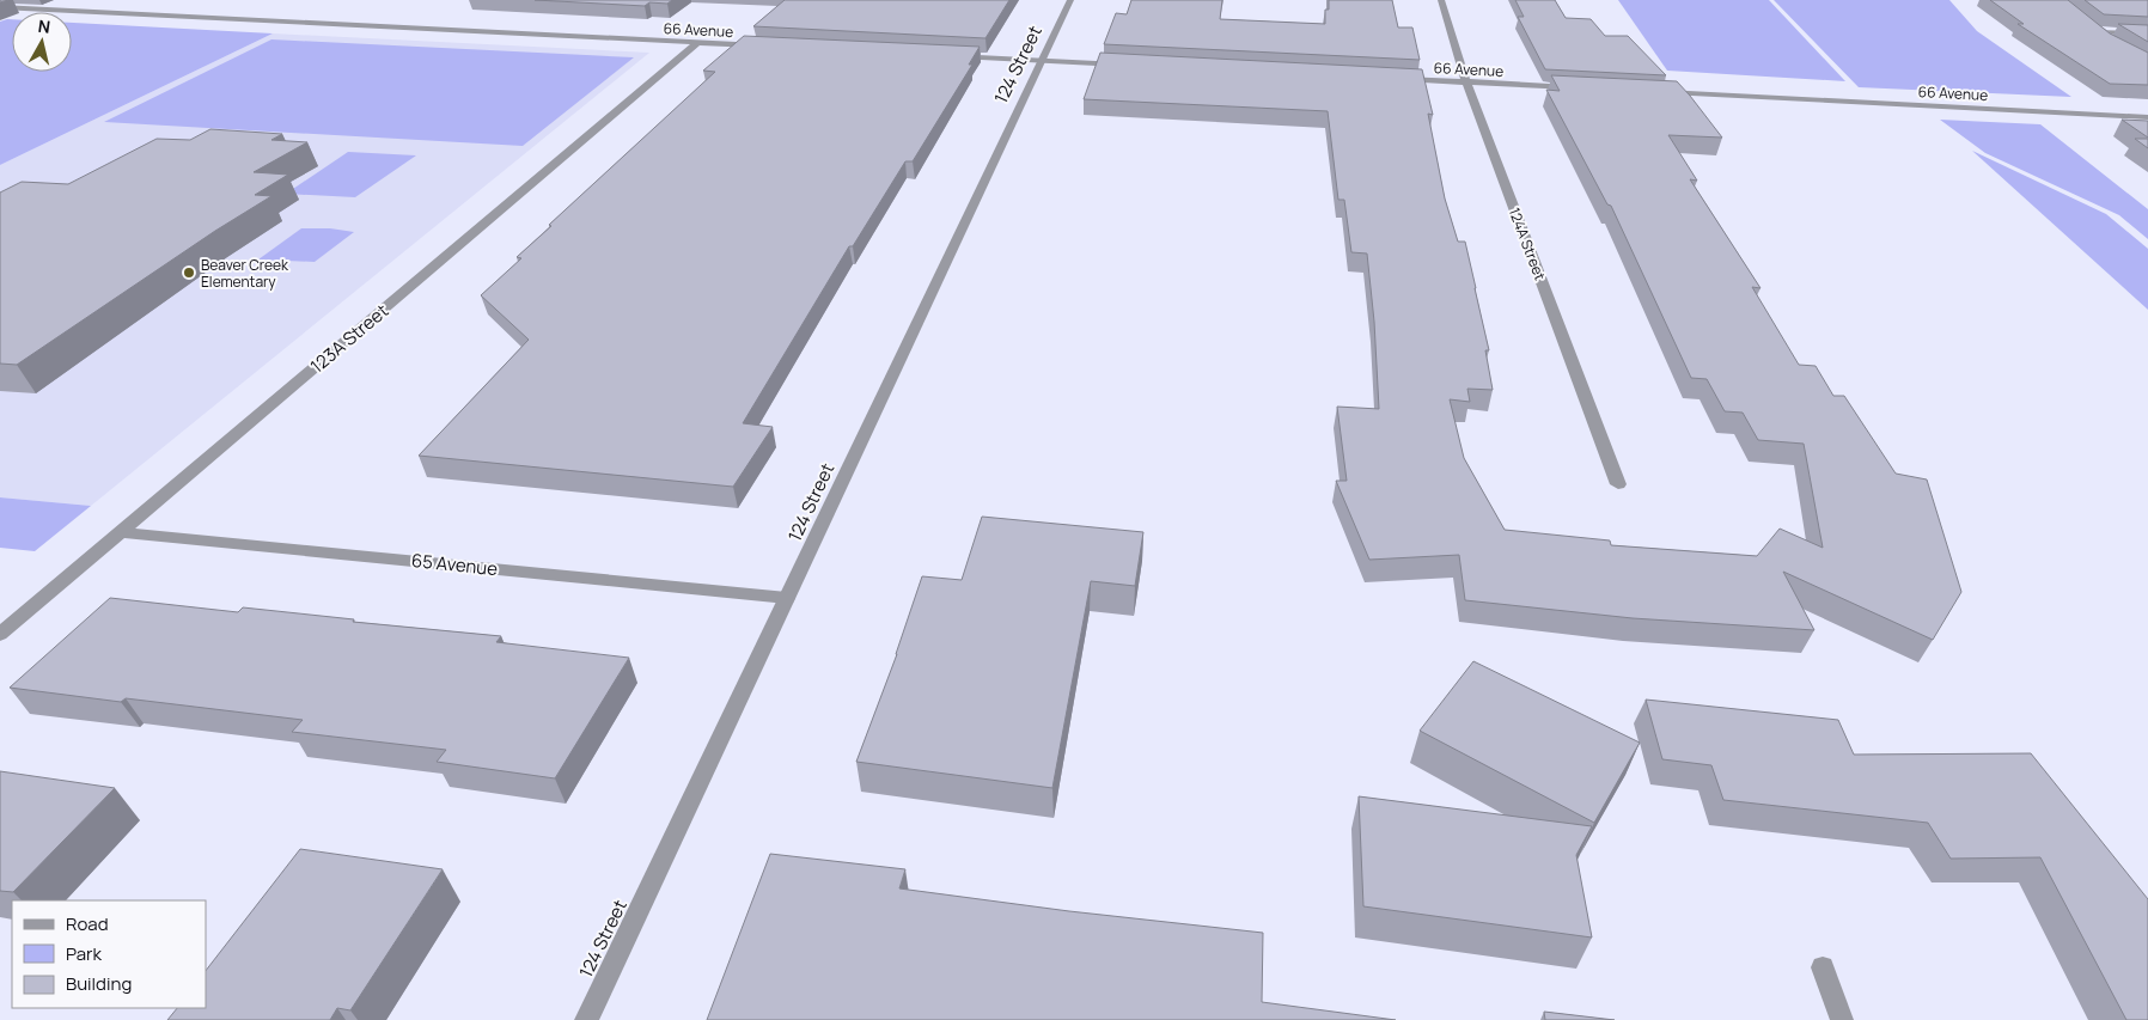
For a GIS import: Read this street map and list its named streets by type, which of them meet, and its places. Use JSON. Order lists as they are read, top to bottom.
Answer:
{
  "streets": {
    "street": [
      "66 Avenue",
      "124 Street",
      "124A Street",
      "123A Street",
      "65 Avenue"
    ]
  },
  "crossings": [
    ["66 Avenue", "124A Street"],
    ["66 Avenue", "123A Street"],
    ["124 Street", "65 Avenue"],
    ["123A Street", "65 Avenue"]
  ],
  "places": ["Beaver Creek Elementary"],
  "legend": ["Road", "Park", "Building"],
  "north": "top"
}
